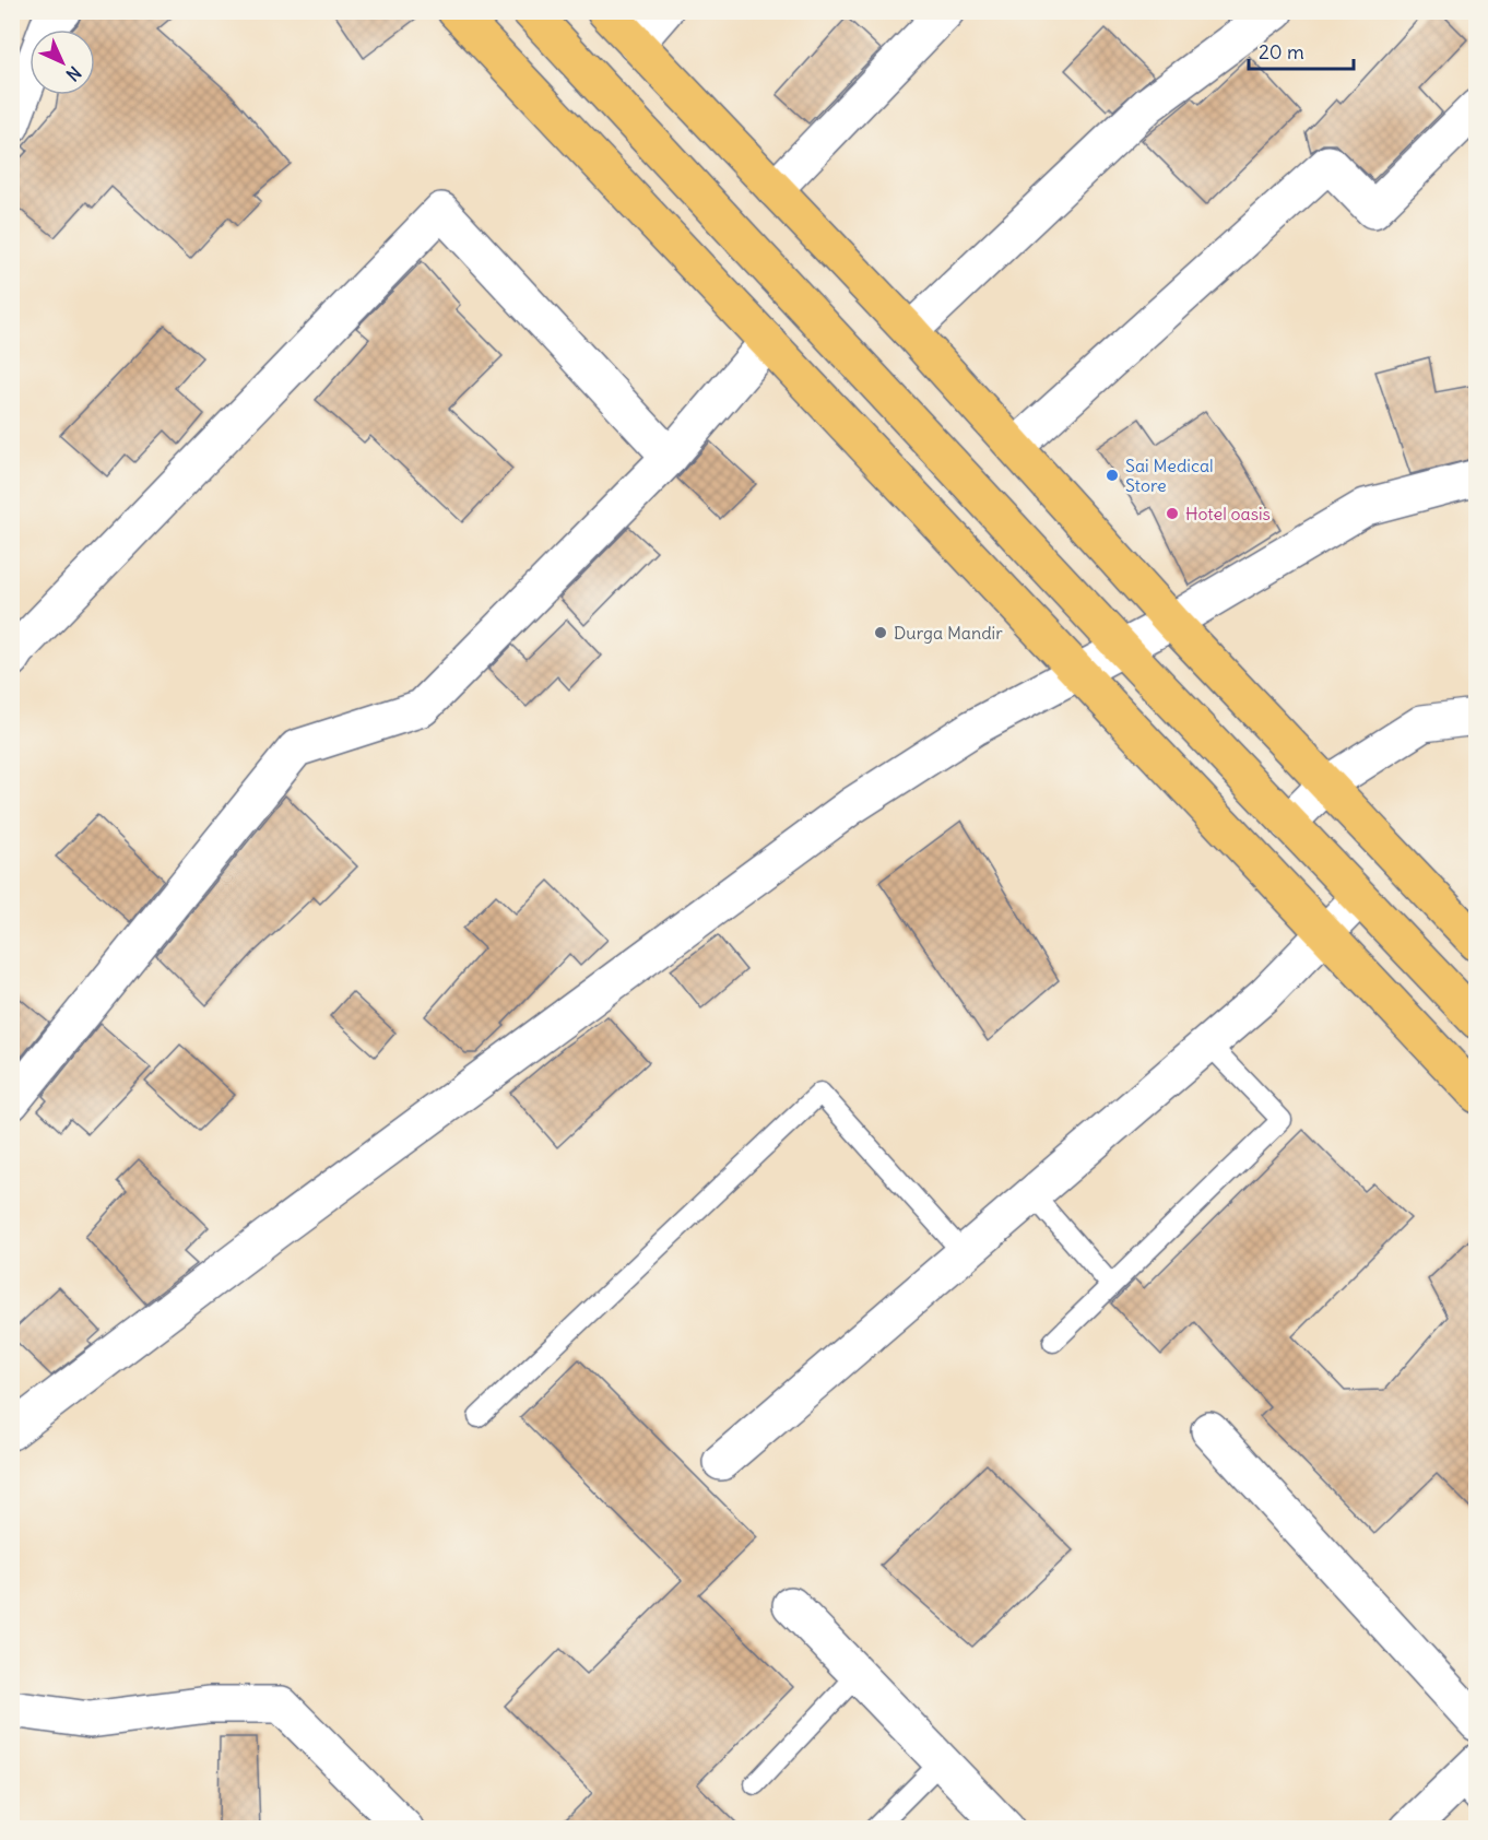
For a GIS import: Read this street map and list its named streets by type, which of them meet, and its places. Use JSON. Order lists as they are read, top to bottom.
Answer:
{
  "places": ["Sai Medical Store", "Hotel oasis", "Durga Mandir"],
  "scale_bar": "20 m",
  "north": "bottom right"
}
